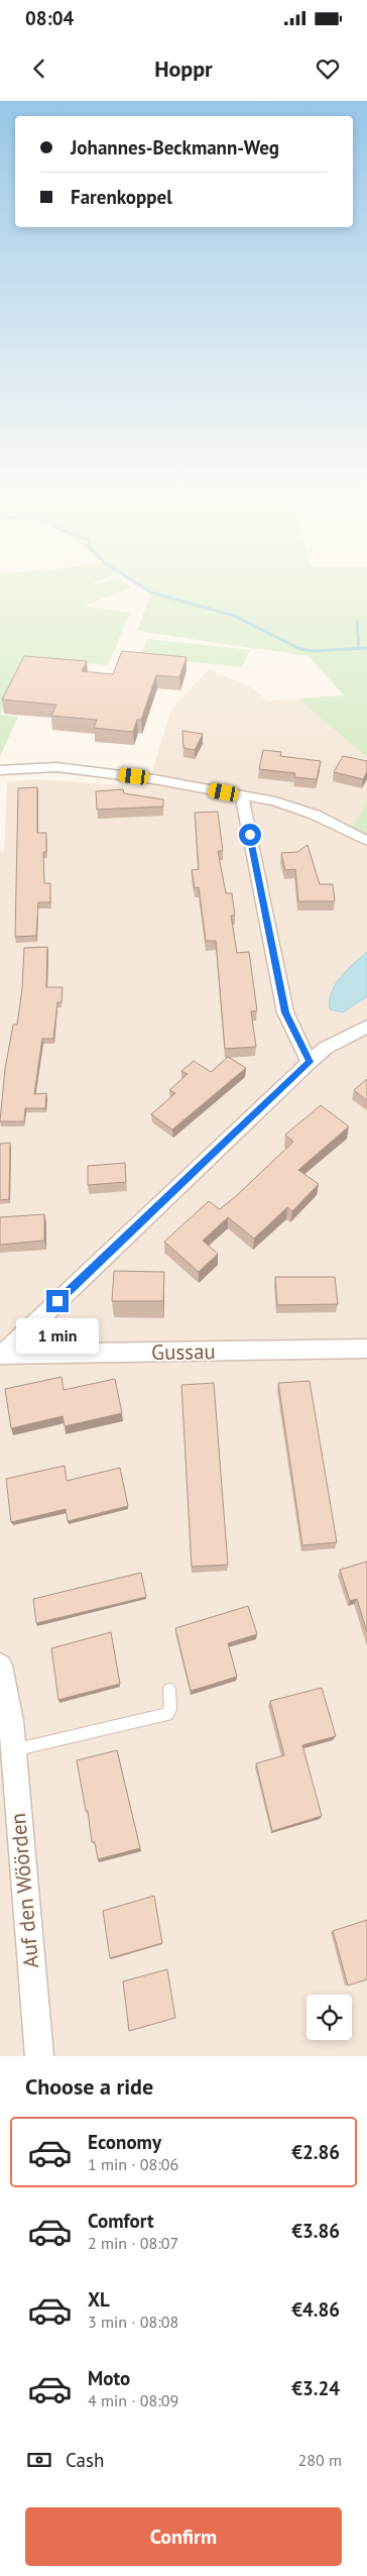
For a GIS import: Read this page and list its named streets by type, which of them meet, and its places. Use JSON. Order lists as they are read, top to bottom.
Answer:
{
  "streets": {
    "street": ["Gussau", "Auf den Wöörden"]
  },
  "page": {
    "status": "08:04",
    "header": "Hoppr",
    "banner": ["Johannes-Beckmann-Weg", "Farenkoppel"],
    "bubble": "1 min",
    "heading": "Choose a ride",
    "list": [
      {
        "name": "Economy",
        "note": "1 min · 08:06",
        "value": "€2.86"
      },
      {
        "name": "Comfort",
        "note": "2 min · 08:07",
        "value": "€3.86"
      },
      {
        "name": "XL",
        "note": "3 min · 08:08",
        "value": "€4.86"
      },
      {
        "name": "Moto",
        "note": "4 min · 08:09",
        "value": "€3.24"
      }
    ],
    "pay": ["Cash", "280 m"],
    "buttons": "Confirm"
  }
}
